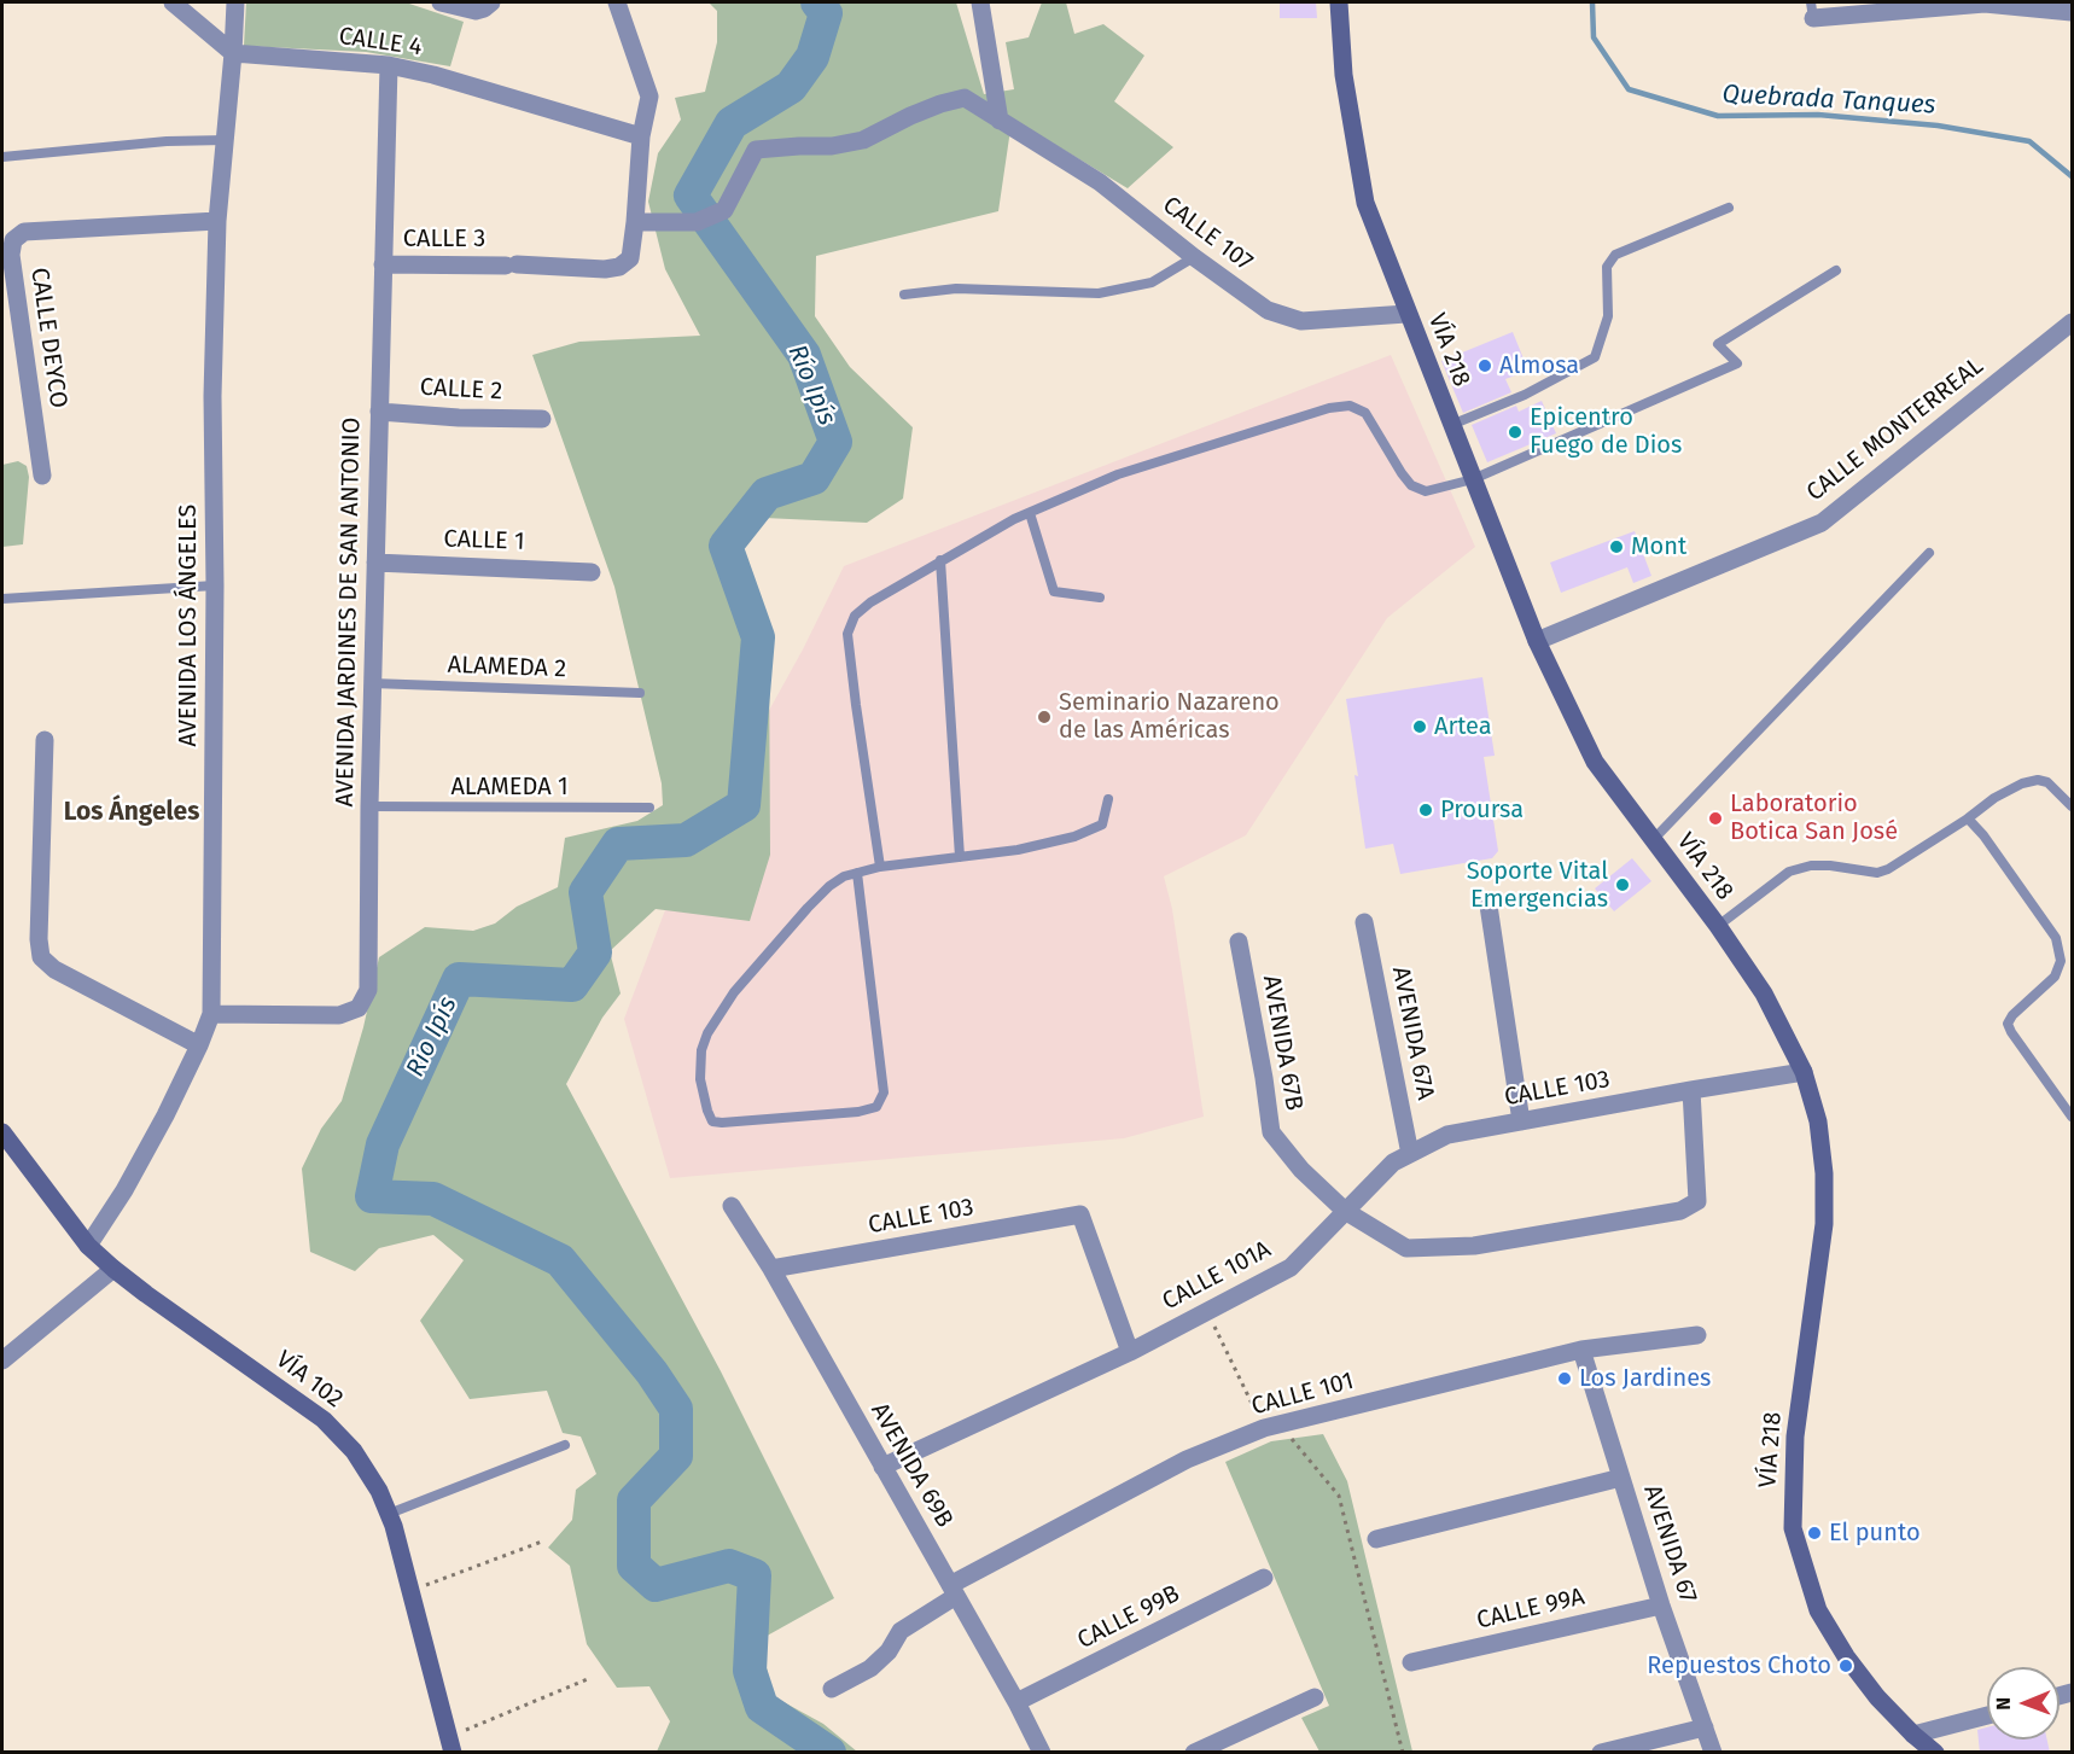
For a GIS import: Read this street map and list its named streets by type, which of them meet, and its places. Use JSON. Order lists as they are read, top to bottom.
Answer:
{
  "streets": {
    "main road": ["VÍA 218", "VÍA 102"],
    "street": [
      "CALLE 4",
      "CALLE 107",
      "CALLE 3",
      "CALLE DEYCO",
      "CALLE 2",
      "CALLE MONTERREAL",
      "CALLE 1",
      "AVENIDA JARDINES DE SAN ANTONIO",
      "AVENIDA LOS ÁNGELES",
      "AVENIDA 67A",
      "AVENIDA 67B",
      "CALLE 103",
      "CALLE 101A",
      "CALLE 101",
      "AVENIDA 69B",
      "AVENIDA 67",
      "CALLE 99A",
      "CALLE 99B"
    ],
    "lane": ["ALAMEDA 2", "ALAMEDA 1"]
  },
  "crossings": [
    ["CALLE 4", "CALLE 3"],
    ["CALLE 4", "AVENIDA JARDINES DE SAN ANTONIO"],
    ["CALLE 4", "AVENIDA LOS ÁNGELES"],
    ["CALLE 107", "CALLE 3"],
    ["CALLE 107", "VÍA 218"],
    ["CALLE 3", "AVENIDA JARDINES DE SAN ANTONIO"],
    ["CALLE DEYCO", "AVENIDA LOS ÁNGELES"],
    ["VÍA 218", "CALLE MONTERREAL"],
    ["VÍA 218", "CALLE 103"],
    ["CALLE 2", "AVENIDA JARDINES DE SAN ANTONIO"],
    ["CALLE 1", "AVENIDA JARDINES DE SAN ANTONIO"],
    ["AVENIDA JARDINES DE SAN ANTONIO", "AVENIDA LOS ÁNGELES"],
    ["AVENIDA JARDINES DE SAN ANTONIO", "ALAMEDA 2"],
    ["AVENIDA JARDINES DE SAN ANTONIO", "ALAMEDA 1"],
    ["AVENIDA LOS ÁNGELES", "VÍA 102"],
    ["AVENIDA 67A", "CALLE 103"],
    ["AVENIDA 67B", "CALLE 103"],
    ["AVENIDA 67B", "CALLE 101A"],
    ["CALLE 103", "CALLE 101A"],
    ["CALLE 103", "AVENIDA 69B"],
    ["CALLE 101A", "AVENIDA 69B"],
    ["CALLE 101", "AVENIDA 69B"],
    ["CALLE 101", "AVENIDA 67"],
    ["AVENIDA 69B", "CALLE 99B"],
    ["AVENIDA 67", "CALLE 99A"]
  ],
  "districts": ["Los Ángeles"],
  "water": ["Quebrada Tanques", "Río Ipís"],
  "places": [
    "Almosa",
    "Epicentro Fuego de Dios",
    "Mont",
    "Seminario Nazareno de las Américas",
    "Artea",
    "Proursa",
    "Laboratorio Botica San José",
    "Soporte Vital Emergencias",
    "Los Jardines",
    "El punto",
    "Repuestos Choto"
  ],
  "north": "left"
}
